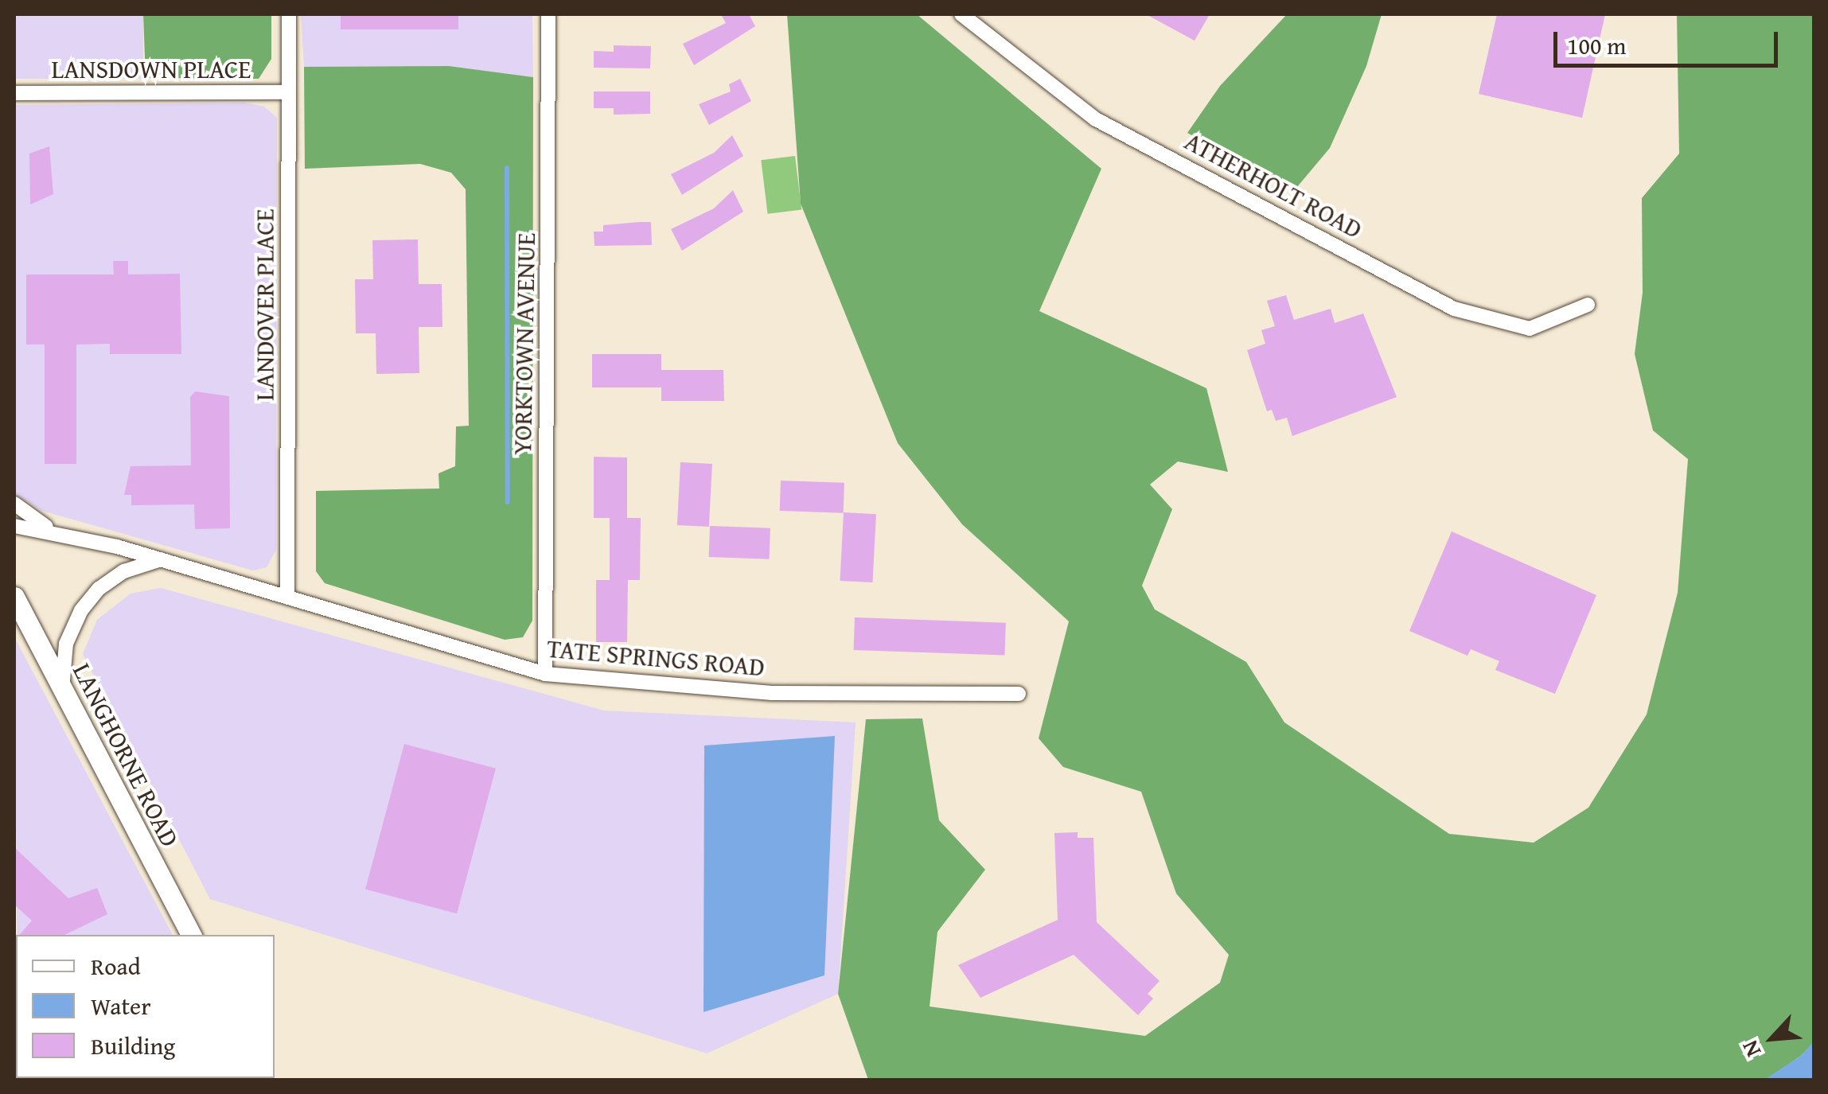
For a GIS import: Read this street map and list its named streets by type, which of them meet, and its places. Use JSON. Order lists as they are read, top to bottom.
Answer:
{
  "streets": {
    "main road": ["LANGHORNE ROAD"],
    "street": [
      "LANSDOWN PLACE",
      "ATHERHOLT ROAD",
      "LANDOVER PLACE",
      "YORKTOWN AVENUE",
      "TATE SPRINGS ROAD"
    ]
  },
  "crossings": [
    ["LANSDOWN PLACE", "LANDOVER PLACE"],
    ["LANDOVER PLACE", "TATE SPRINGS ROAD"],
    ["YORKTOWN AVENUE", "TATE SPRINGS ROAD"]
  ],
  "legend": ["Road", "Water", "Building"],
  "scale_bar": "100 m",
  "north": "bottom left"
}
